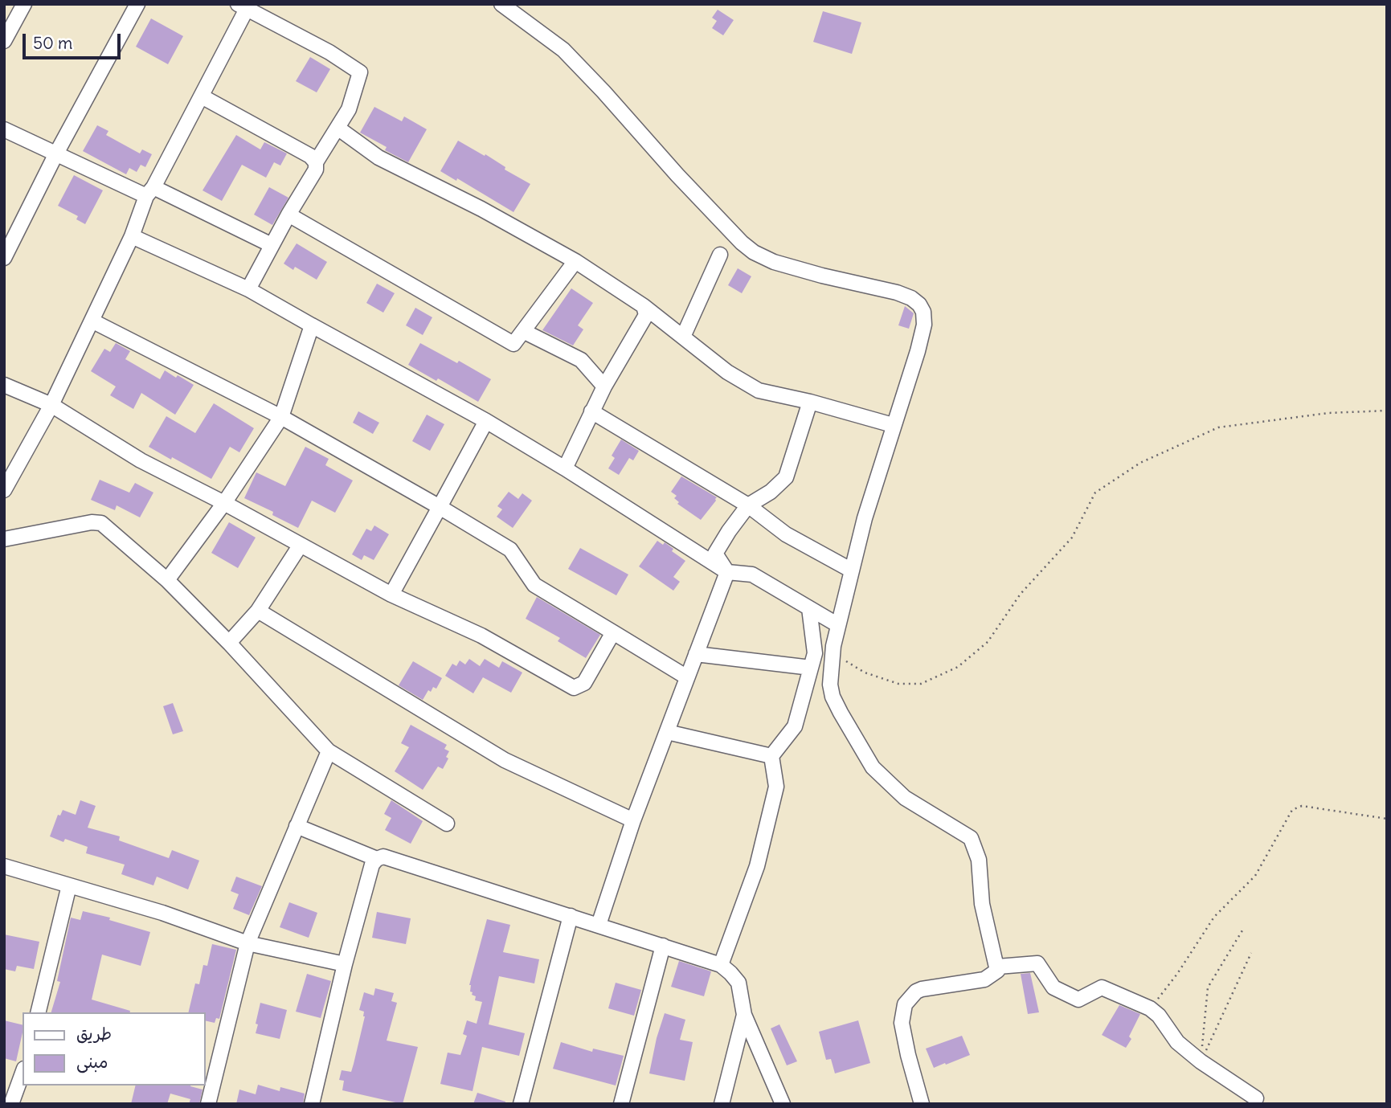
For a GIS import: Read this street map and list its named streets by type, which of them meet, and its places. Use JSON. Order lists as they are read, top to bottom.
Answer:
{
  "legend": ["طريق", "مبنى"],
  "scale_bar": "50 m"
}
